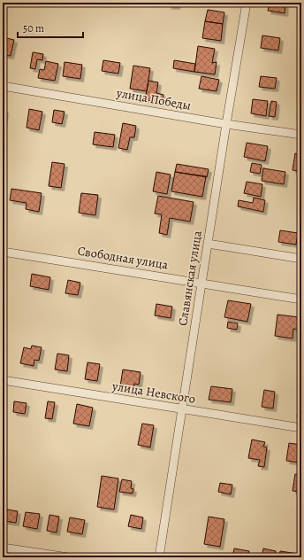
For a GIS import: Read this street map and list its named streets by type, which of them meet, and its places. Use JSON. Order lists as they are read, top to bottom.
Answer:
{
  "streets": {
    "street": [
      "улица Победы",
      "Свободная улица",
      "Славянская улица",
      "улица Невского"
    ]
  },
  "crossings": [
    ["улица Победы", "Славянская улица"],
    ["Свободная улица", "Славянская улица"],
    ["Славянская улица", "улица Невского"]
  ],
  "scale_bar": "50 m"
}
